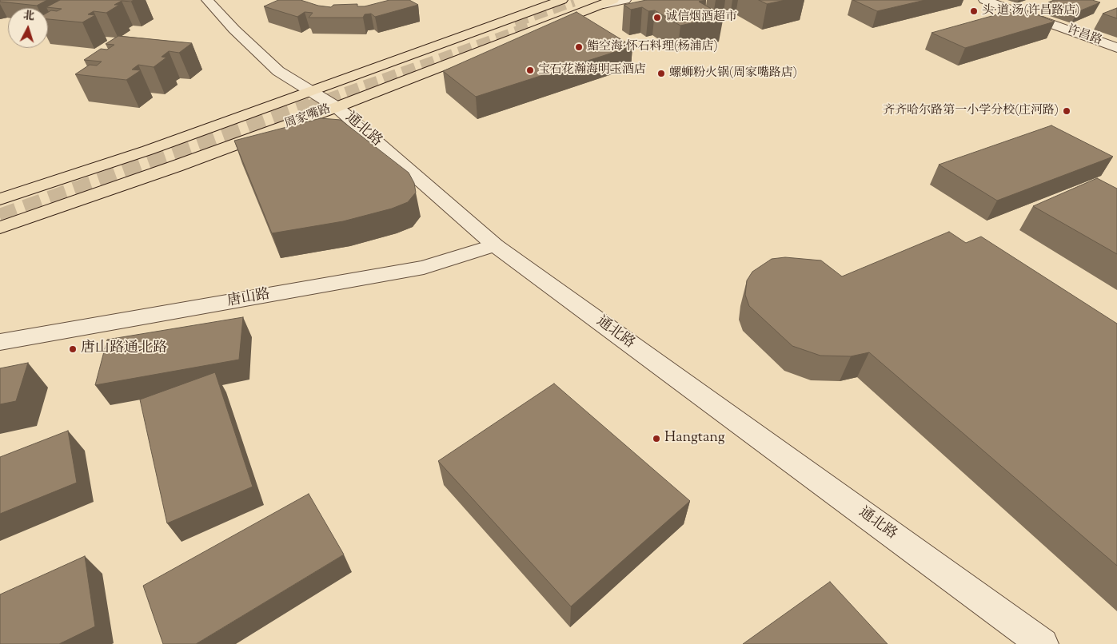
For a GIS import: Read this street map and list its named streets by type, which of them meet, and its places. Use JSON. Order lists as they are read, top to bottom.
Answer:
{
  "streets": {
    "main road": ["周家嘴路"],
    "street": ["许昌路", "通北路", "唐山路"]
  },
  "crossings": [
    ["周家嘴路", "通北路"],
    ["通北路", "唐山路"]
  ],
  "places": [
    "头·道·汤(许昌路店)",
    "诚信烟酒超市",
    "鮨空海·怀石料理(杨浦店)",
    "宝石花瀚海明玉酒店",
    "螺蛳粉火锅(周家嘴路店)",
    "齐齐哈尔路第一小学分校(庄河路)",
    "唐山路通北路",
    "Hangtang"
  ],
  "north": "top"
}
